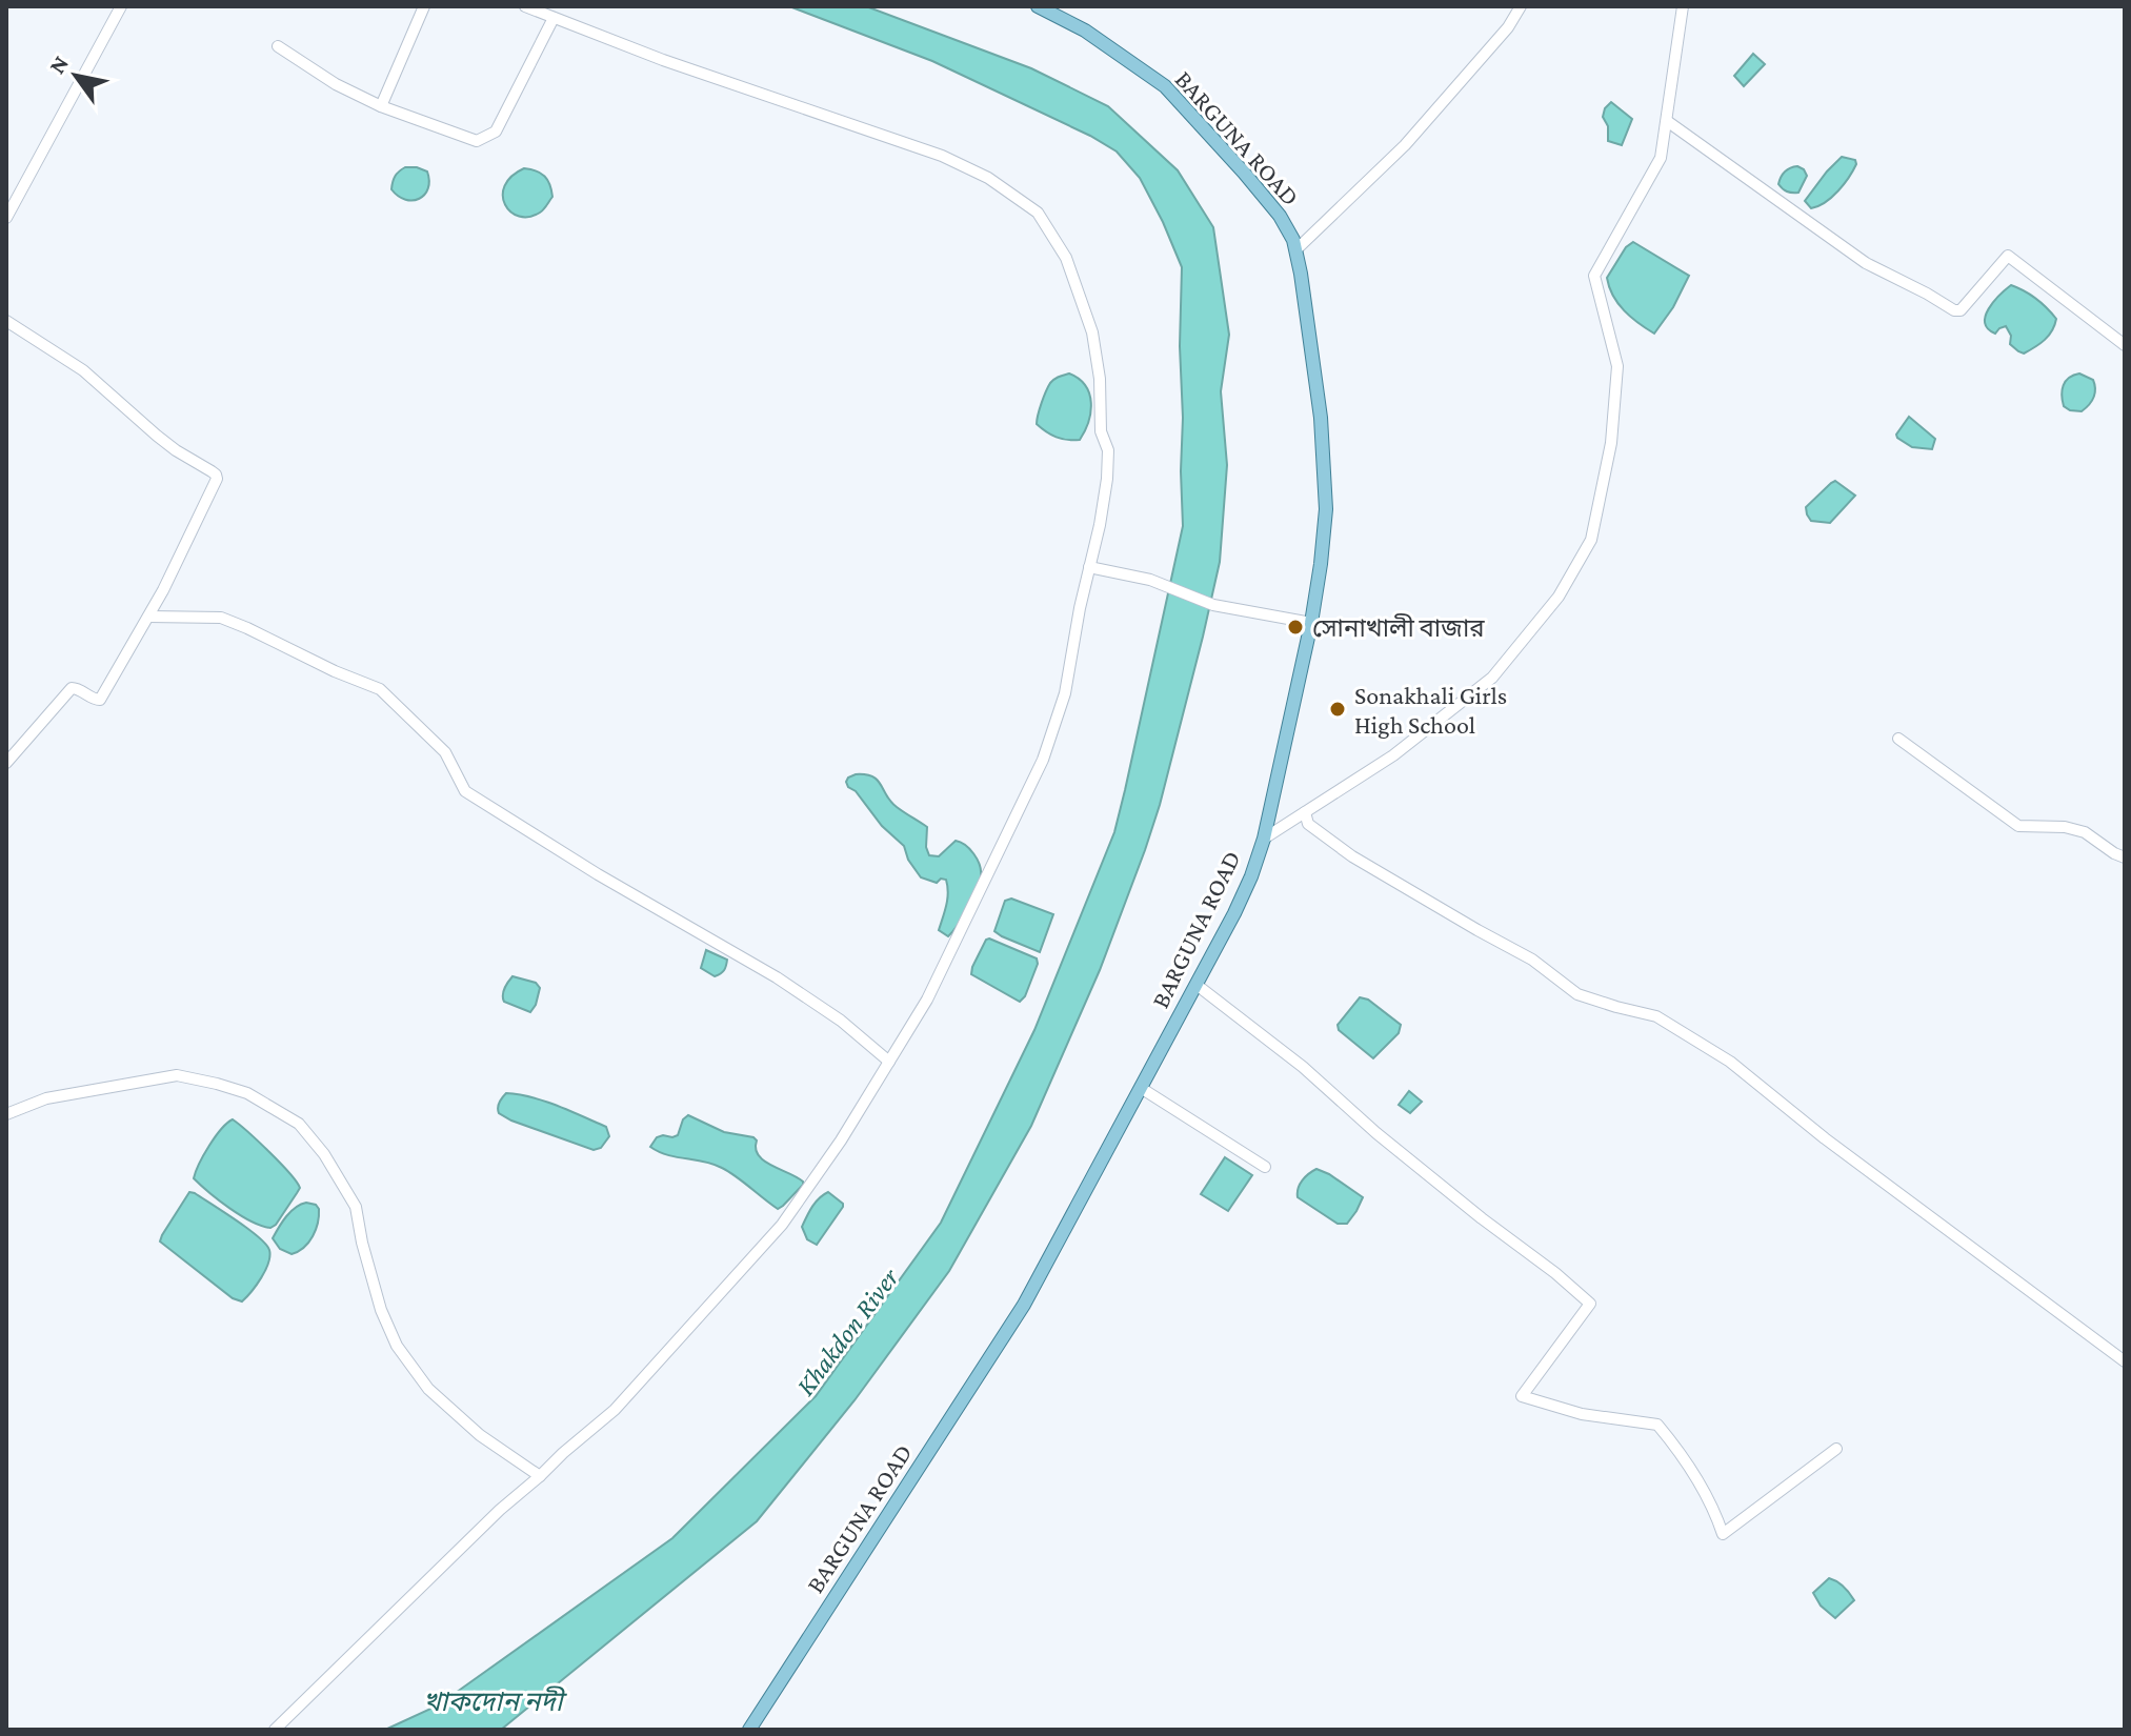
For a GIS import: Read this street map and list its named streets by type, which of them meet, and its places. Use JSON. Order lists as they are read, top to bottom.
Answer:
{
  "streets": {
    "main road": ["BARGUNA ROAD"]
  },
  "water": ["Khakdon River", "খাকদোন নদী"],
  "places": ["সোনাখালী বাজার", "Sonakhali Girls High School"],
  "north": "top left"
}
